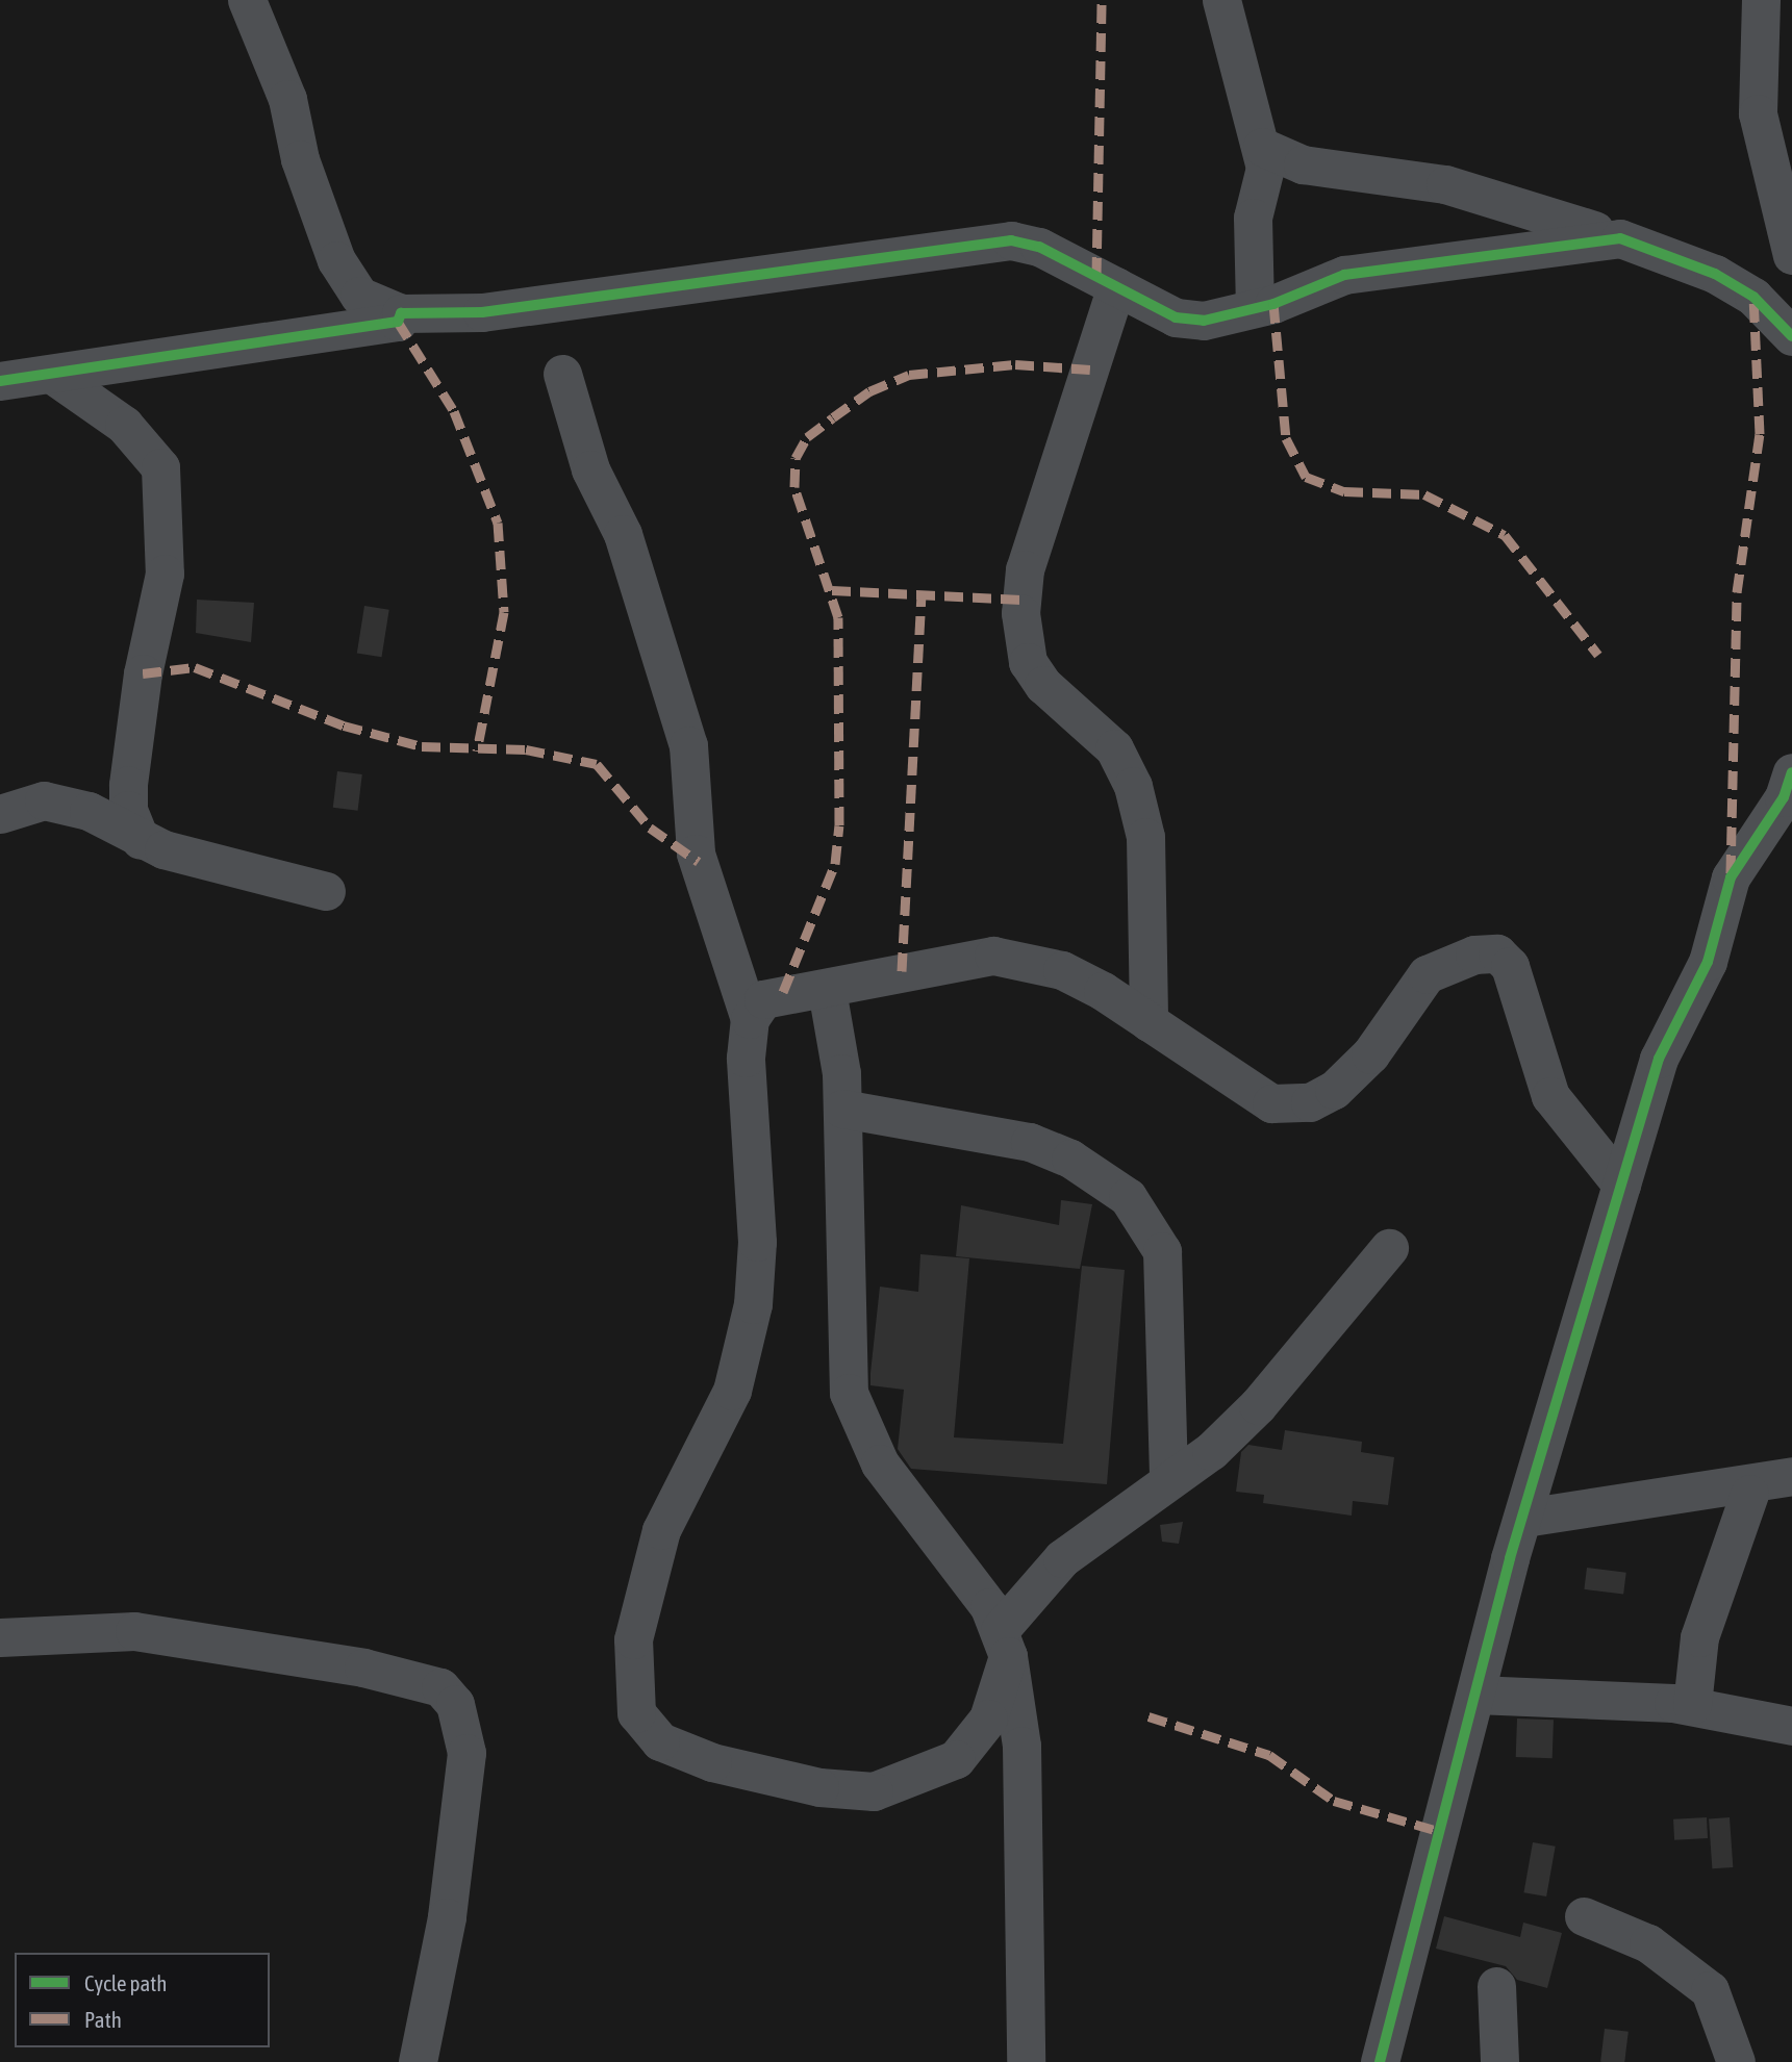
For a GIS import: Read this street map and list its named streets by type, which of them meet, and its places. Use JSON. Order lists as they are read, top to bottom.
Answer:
{
  "legend": ["Cycle path", "Path"]
}
